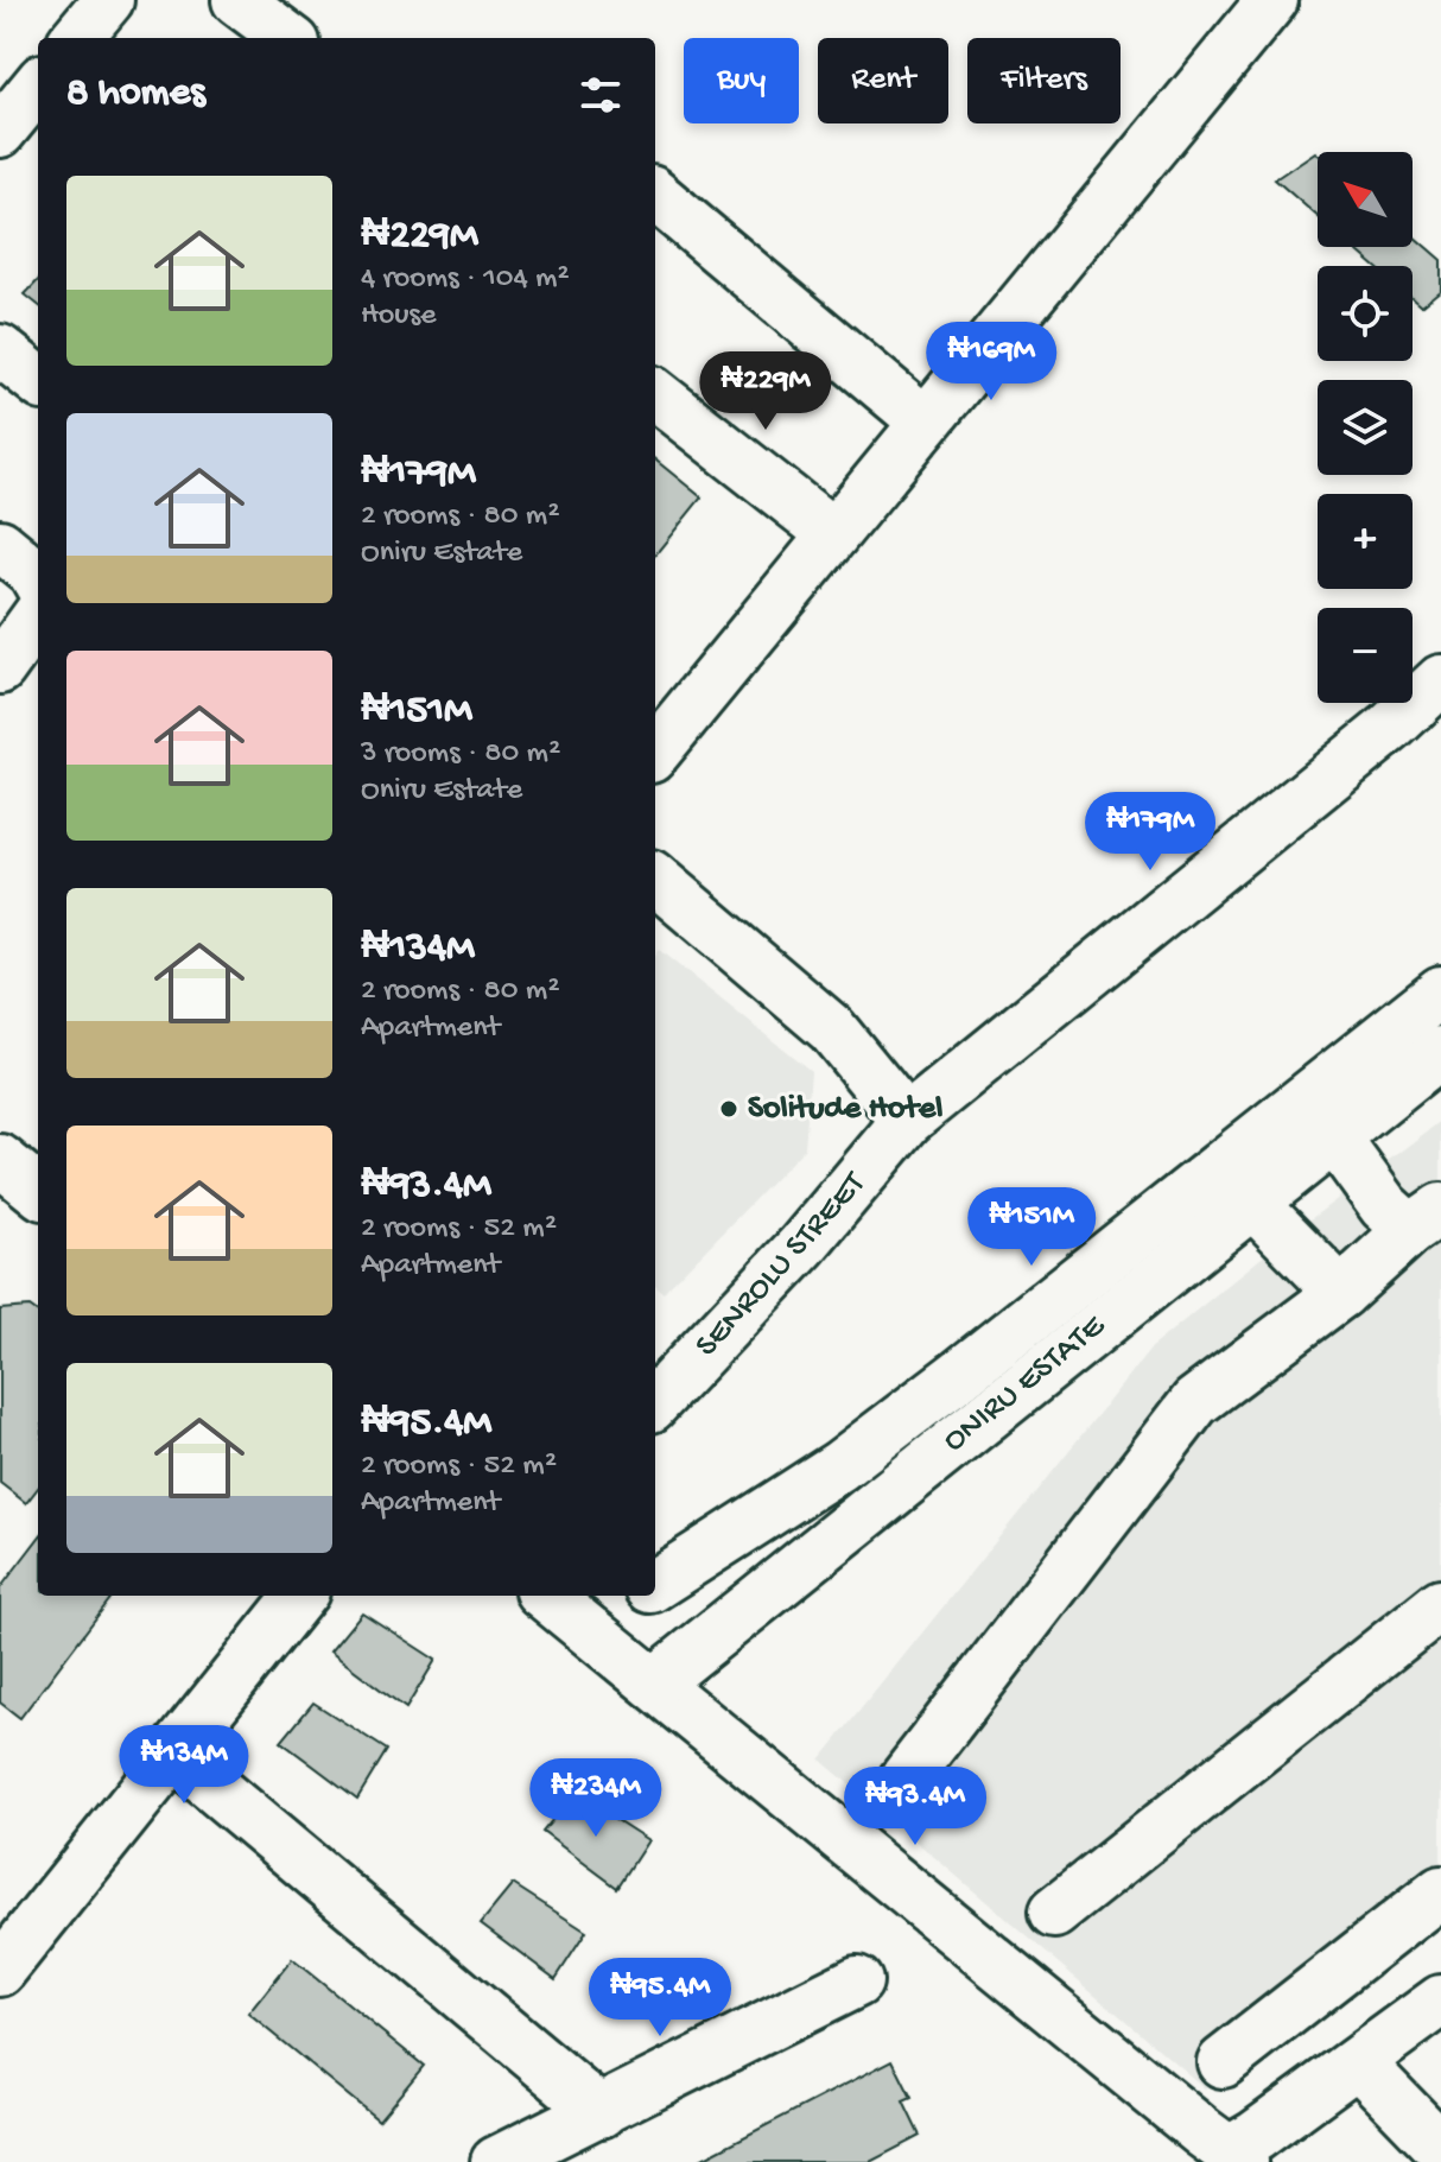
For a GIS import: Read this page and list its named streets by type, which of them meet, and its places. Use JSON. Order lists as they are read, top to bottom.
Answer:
{
  "streets": {
    "street": ["SENROLU STREET", "ONIRU ESTATE"]
  },
  "places": ["Solitude Hotel"],
  "north": "top left",
  "page": {
    "chip": ["Buy", "Rent", "Filters"],
    "heading": "8 homes",
    "map_buttons": ["+", "−"],
    "list": [
      {
        "name": "₦229M",
        "note": "4 rooms · 104 m² · House"
      },
      {
        "name": "₦179M",
        "note": "2 rooms · 80 m² · Oniru Estate"
      },
      {
        "name": "₦151M",
        "note": "3 rooms · 80 m² · Oniru Estate"
      },
      {
        "name": "₦134M",
        "note": "2 rooms · 80 m² · Apartment"
      },
      {
        "name": "₦93.4M",
        "note": "2 rooms · 52 m² · Apartment"
      },
      {
        "name": "₦95.4M",
        "note": "2 rooms · 52 m² · Apartment"
      }
    ],
    "price": [
      "₦169M",
      "₦229M",
      "₦179M",
      "₦151M",
      "₦134M",
      "₦234M",
      "₦93.4M",
      "₦95.4M"
    ]
  }
}
